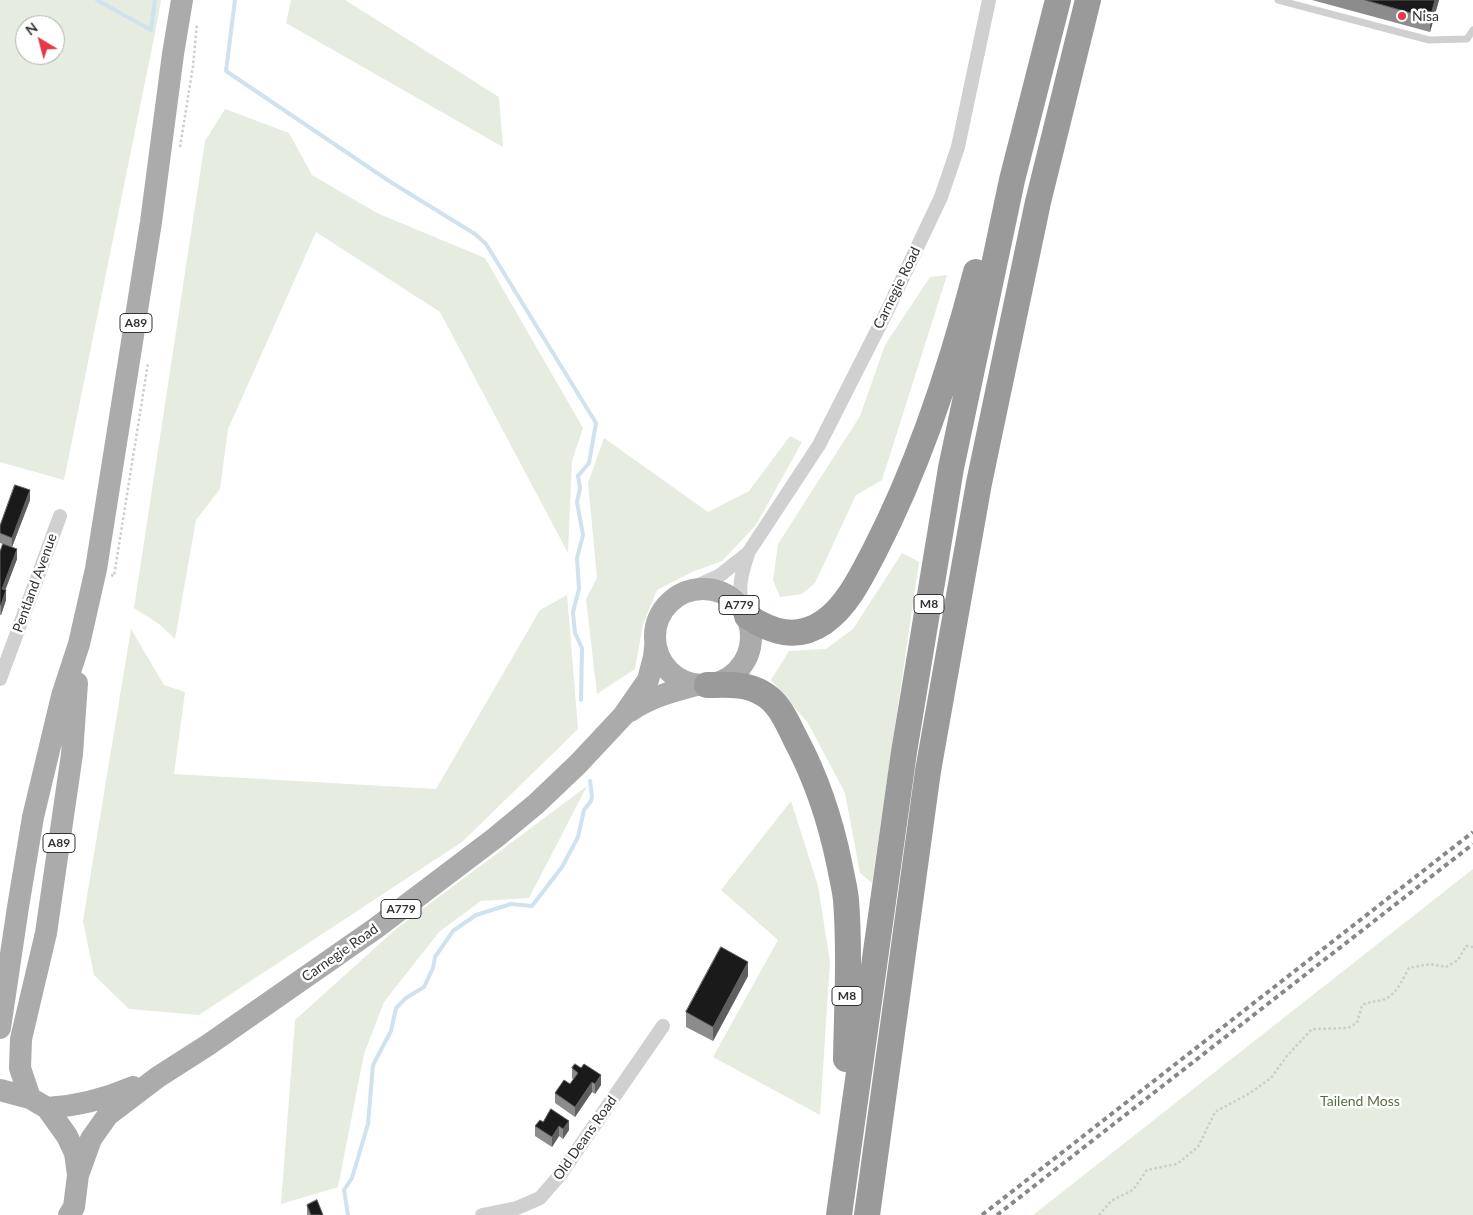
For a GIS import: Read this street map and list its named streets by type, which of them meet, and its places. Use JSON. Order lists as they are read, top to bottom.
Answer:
{
  "streets": {
    "highway": ["M8"],
    "main road": ["Carnegie Road", "A89", "A779"],
    "street": ["Pentland Avenue", "Old Deans Road"]
  },
  "crossings": [
    ["Carnegie Road", "A89"],
    ["Carnegie Road", "M8"],
    ["Carnegie Road", "A779"],
    ["M8", "A779"]
  ],
  "parks": ["Tailend Moss"],
  "places": ["Nisa"],
  "north": "top left"
}
